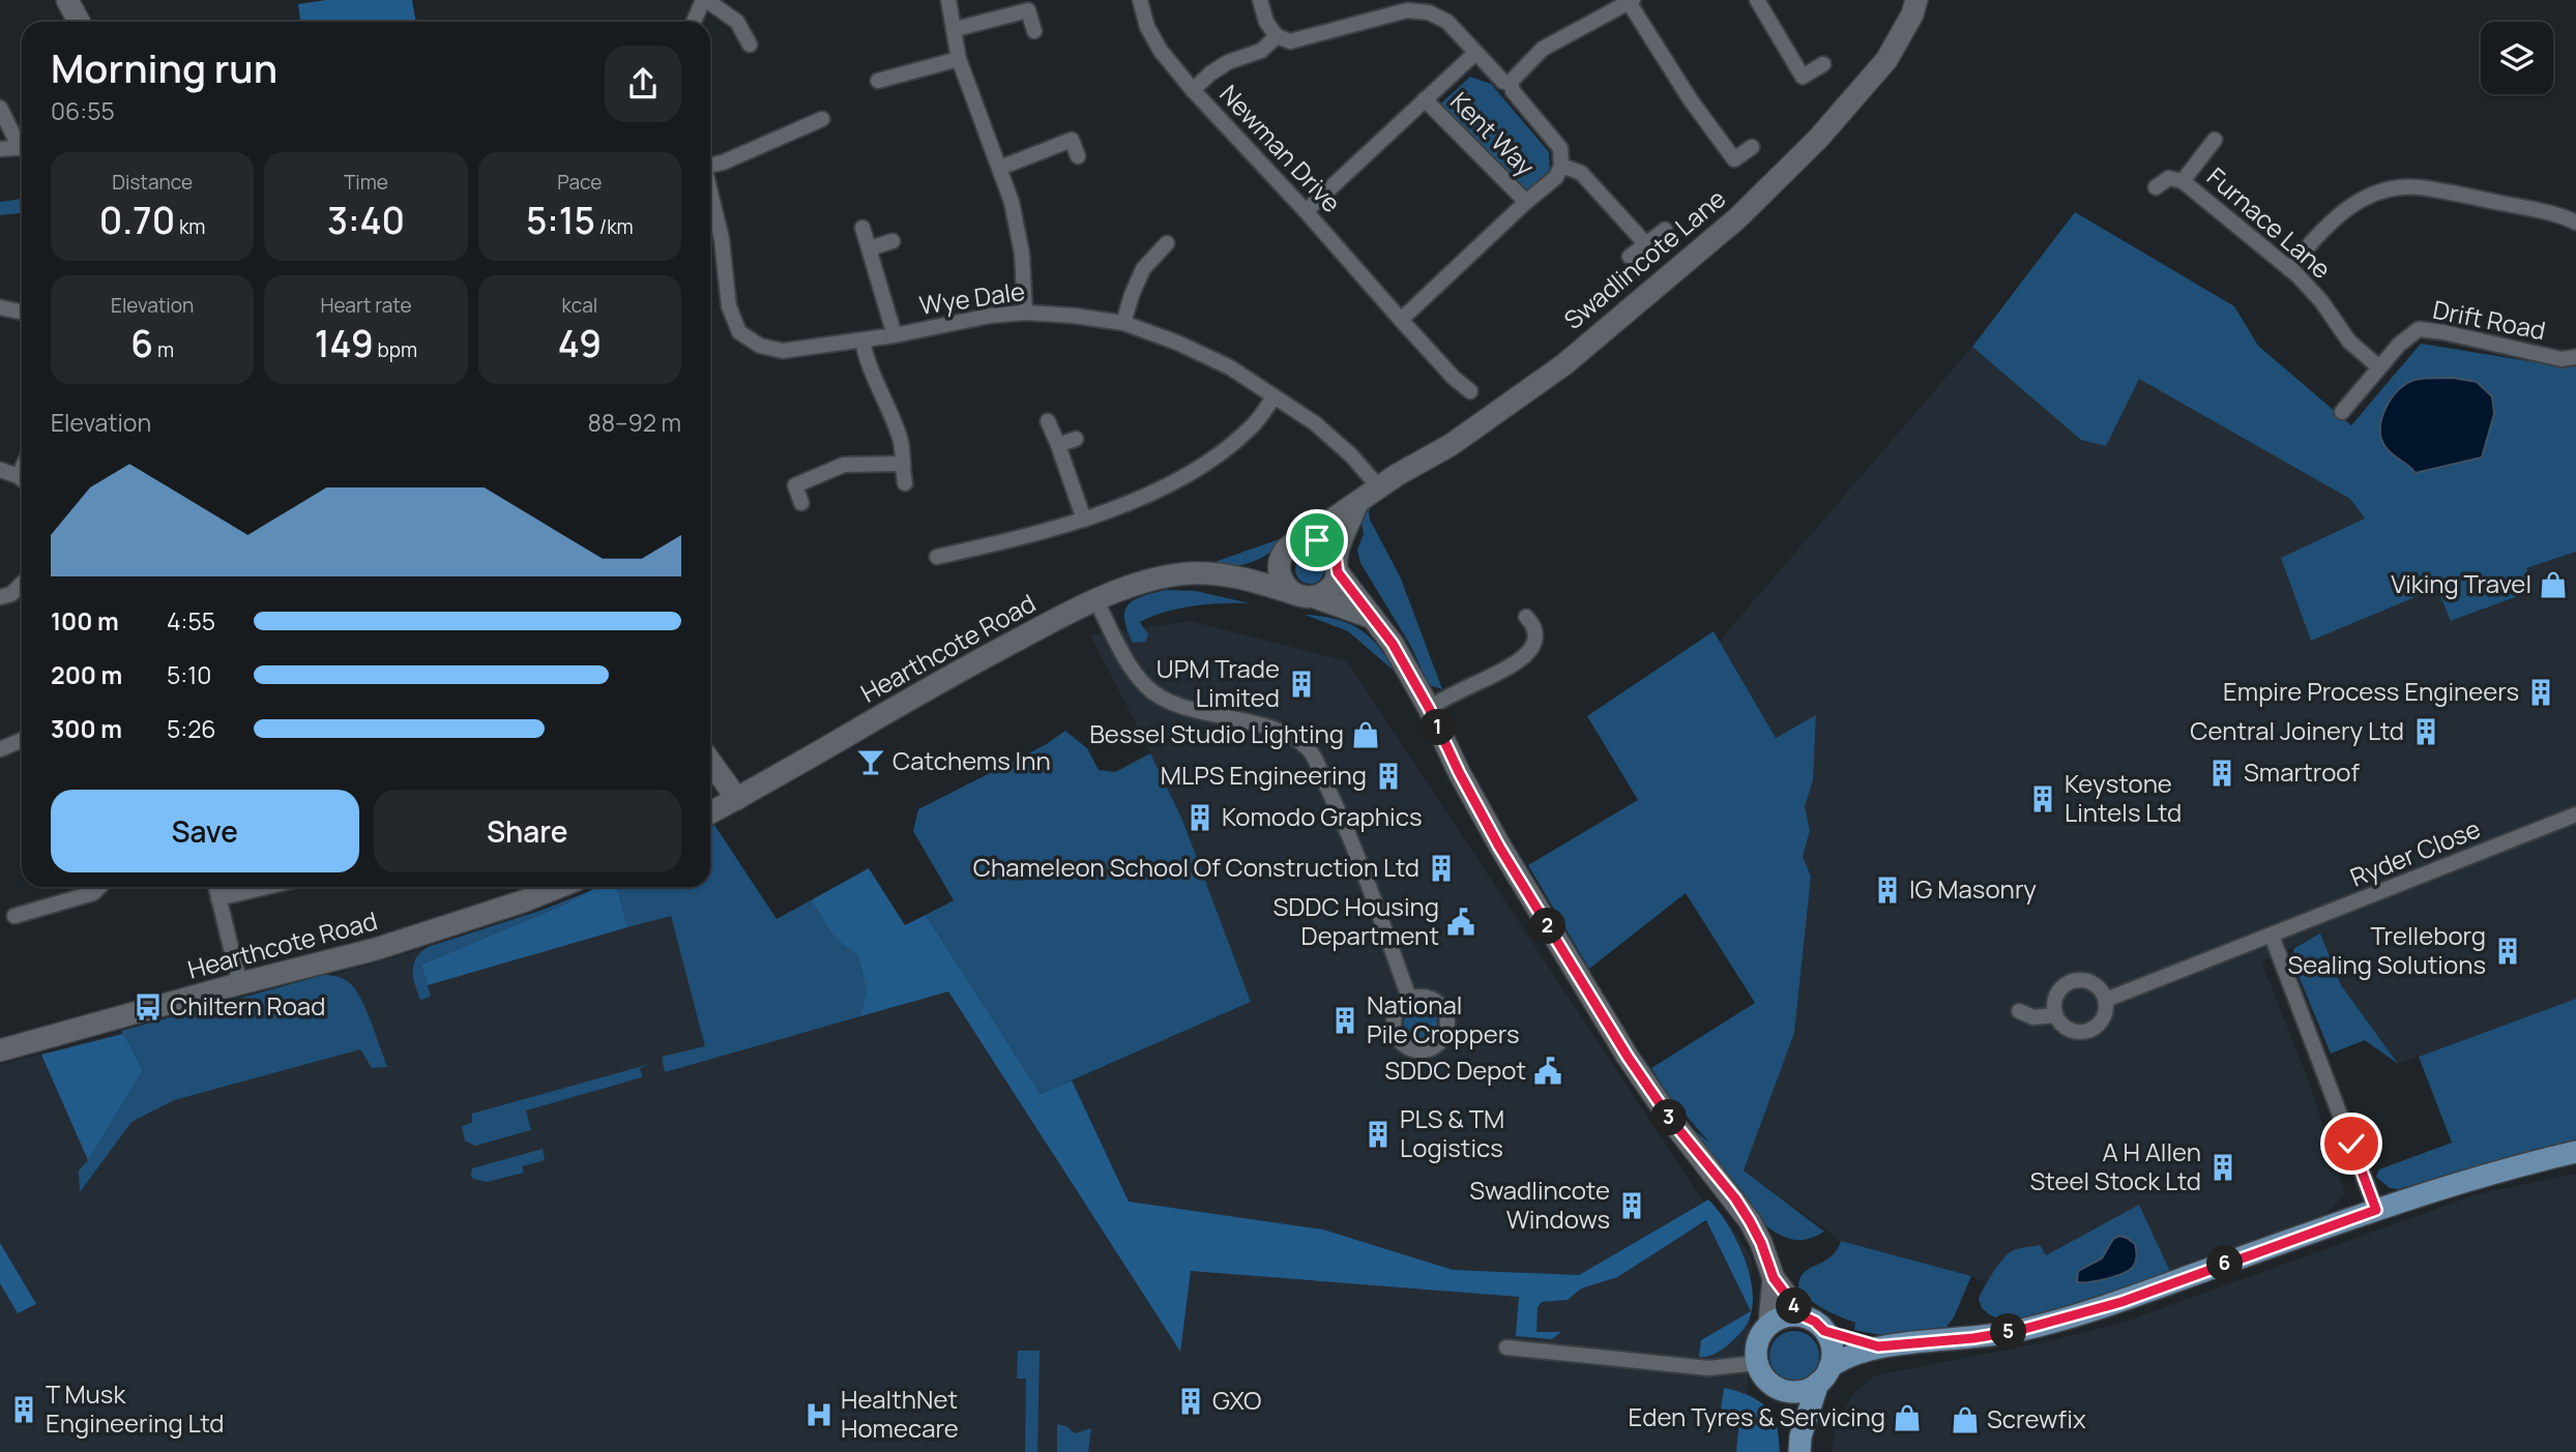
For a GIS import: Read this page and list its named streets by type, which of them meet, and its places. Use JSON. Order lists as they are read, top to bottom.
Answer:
{
  "streets": {
    "street": [
      "Kent Way",
      "Newman Drive",
      "Furnace Lane",
      "Swadlincote Lane",
      "Wye Dale",
      "Drift Road",
      "Hearthcote Road",
      "Ryder Close"
    ]
  },
  "crossings": [
    ["Kent Way", "Newman Drive"],
    ["Furnace Lane", "Drift Road"],
    ["Swadlincote Lane", "Wye Dale"],
    ["Swadlincote Lane", "Hearthcote Road"]
  ],
  "places": {
    "shop": [
      "Viking Travel",
      "Bessel Studio Lighting",
      "Eden Tyres & Servicing",
      "Screwfix"
    ],
    "building": [
      "UPM Trade Limited",
      "Empire Process Engineers",
      "Central Joinery Ltd",
      "Smartroof",
      "MLPS Engineering",
      "Keystone Lintels Ltd",
      "Komodo Graphics",
      "Chameleon School Of Construction Ltd",
      "IG Masonry",
      "Trelleborg Sealing Solutions",
      "National Pile Croppers",
      "PLS & TM Logistics",
      "A H Allen Steel Stock Ltd",
      "Swadlincote Windows",
      "GXO",
      "T Musk Engineering Ltd"
    ],
    "bar": ["Catchems Inn"],
    "public building": ["SDDC Housing Department", "SDDC Depot"],
    "bus stop": ["Chiltern Road"],
    "hospital": ["HealthNet Homecare"]
  },
  "page": {
    "heading": ["Morning run", "06:55"],
    "stats": [
      ["Distance", "0.70 km"],
      ["Time", "3:40"],
      ["Pace", "5:15 /km"],
      ["Elevation", "6 m"],
      ["Heart rate", "149 bpm"],
      ["kcal", "49"]
    ],
    "chart": ["Elevation", "88–92 m"],
    "list": [
      {
        "name": "100 m",
        "note": "4:55"
      },
      {
        "name": "200 m",
        "note": "5:10"
      },
      {
        "name": "300 m",
        "note": "5:26"
      }
    ],
    "pins": [
      "1",
      "2",
      "3",
      "6",
      "4",
      "5"
    ],
    "buttons": ["Save", "Share"]
  }
}
